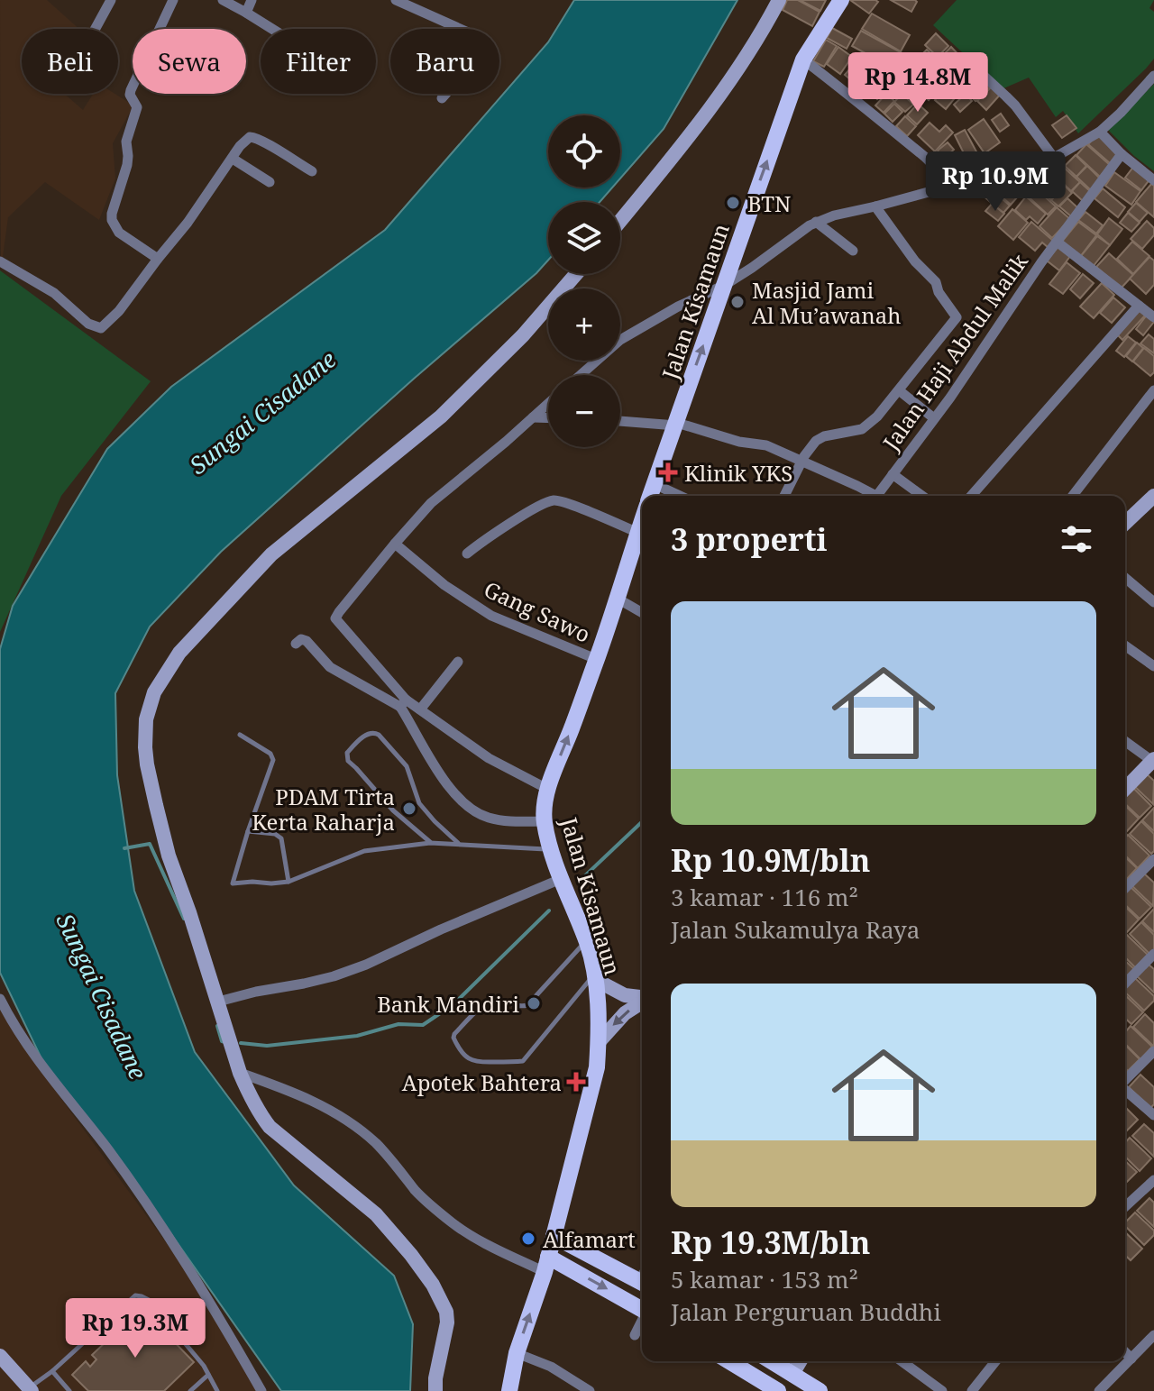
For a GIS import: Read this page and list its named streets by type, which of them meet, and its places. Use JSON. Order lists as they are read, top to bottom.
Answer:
{
  "streets": {
    "main road": ["Jalan Kisamaun"],
    "street": ["Jalan Haji Abdul Malik", "Gang Sawo"]
  },
  "crossings": [
    ["Jalan Kisamaun", "Gang Sawo"]
  ],
  "one_way": ["Jalan Kisamaun"],
  "water": ["Sungai Cisadane"],
  "places": {
    "other": [
      "BTN",
      "Masjid Jami Al Mu’awanah",
      "PDAM Tirta Kerta Raharja",
      "Bank Mandiri",
      "Alfamart"
    ],
    "health": ["Klinik YKS", "Apotek Bahtera"]
  },
  "page": {
    "chip": [
      "Beli",
      "Sewa",
      "Filter",
      "Baru"
    ],
    "price": ["Rp 14.8M", "Rp 10.9M", "Rp 19.3M"],
    "map_buttons": ["+", "−"],
    "heading": "3 properti",
    "list": [
      {
        "name": "Rp 10.9M/bln",
        "note": "3 kamar · 116 m² · Jalan Sukamulya Raya"
      },
      {
        "name": "Rp 19.3M/bln",
        "note": "5 kamar · 153 m² · Jalan Perguruan Buddhi"
      }
    ]
  }
}
